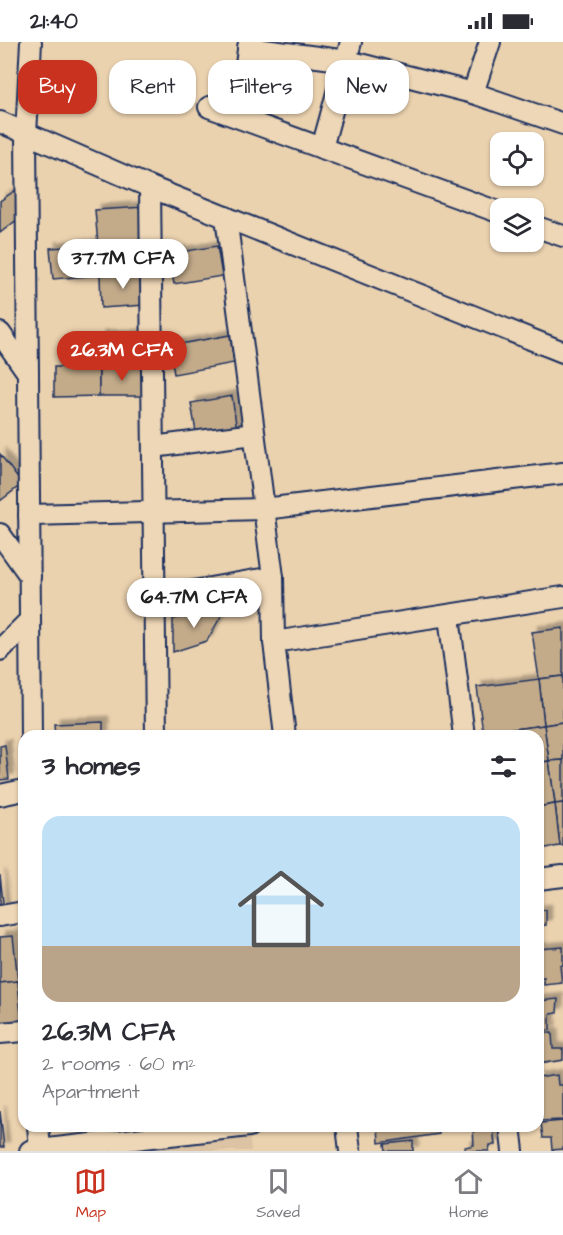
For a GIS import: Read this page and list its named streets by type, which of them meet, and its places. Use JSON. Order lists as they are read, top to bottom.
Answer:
{
  "page": {
    "status": "21:40",
    "chip": [
      "Buy",
      "Rent",
      "Filters",
      "New"
    ],
    "price": ["37.7M CFA", "26.3M CFA", "64.7M CFA"],
    "heading": "3 homes",
    "list": [
      {
        "name": "26.3M CFA",
        "note": "2 rooms · 60 m² · Apartment"
      }
    ],
    "tabs": ["Map", "Saved", "Home"]
  }
}
